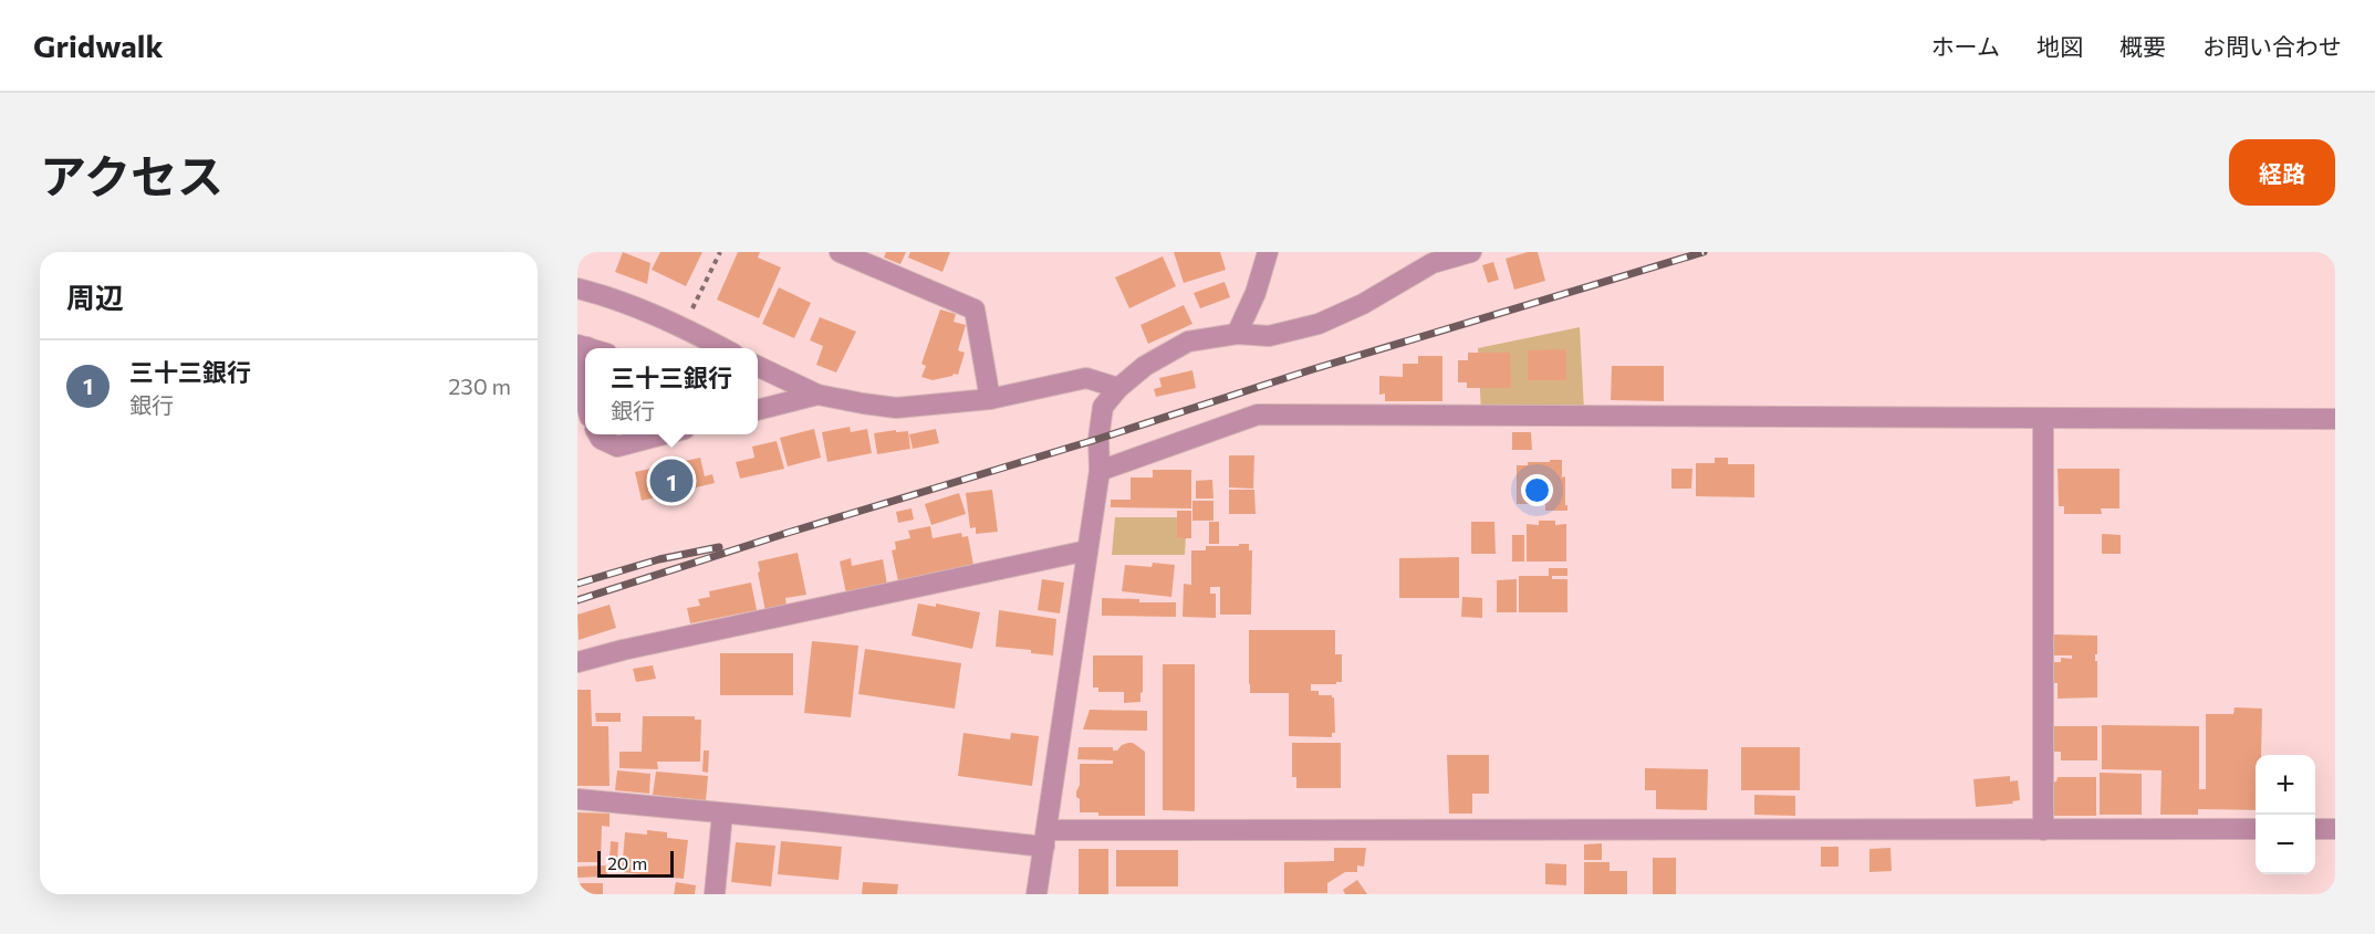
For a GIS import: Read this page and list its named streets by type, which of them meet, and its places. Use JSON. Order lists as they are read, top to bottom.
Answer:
{
  "scale_bar": "20 m",
  "page": {
    "header": "Gridwalk",
    "nav": [
      "ホーム",
      "地図",
      "概要",
      "お問い合わせ"
    ],
    "title": "アクセス",
    "buttons": "経路",
    "heading": "周辺",
    "list": [
      {
        "mark": "1",
        "name": "三十三銀行",
        "note": "銀行",
        "value": "230 m"
      }
    ],
    "popup": ["三十三銀行", "銀行"],
    "pins": "1",
    "map_buttons": ["+", "−"],
    "scale": "20 m"
  }
}
